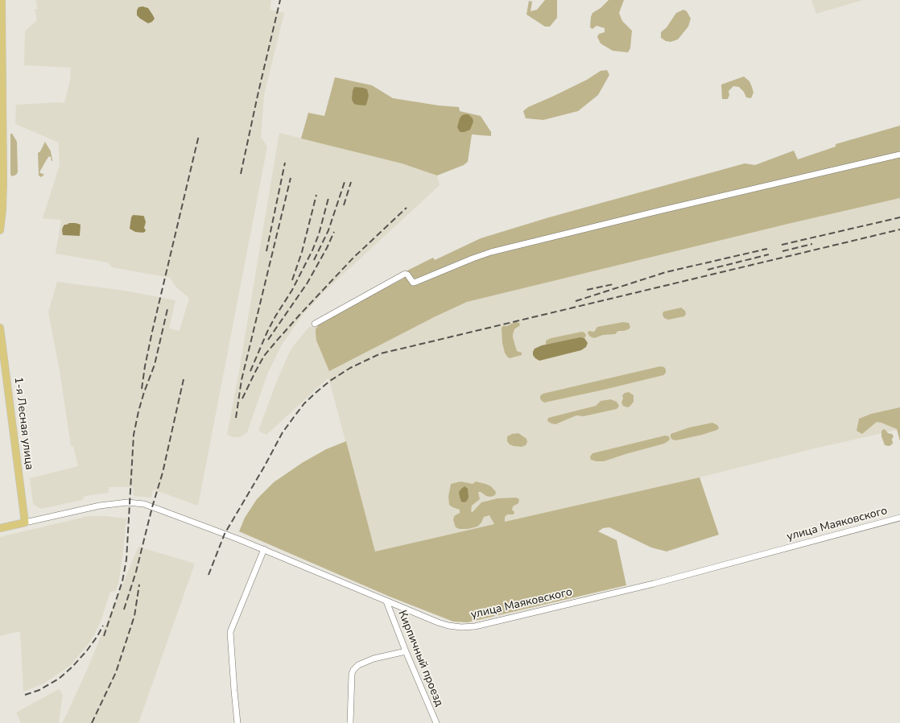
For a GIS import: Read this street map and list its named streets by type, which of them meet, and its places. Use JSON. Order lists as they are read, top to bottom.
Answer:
{
  "streets": {
    "main road": ["1-я Лесная улица"],
    "street": ["улица Маяковского", "Кирпичный проезд"]
  },
  "crossings": [
    ["1-я Лесная улица", "улица Маяковского"],
    ["улица Маяковского", "Кирпичный проезд"]
  ]
}
